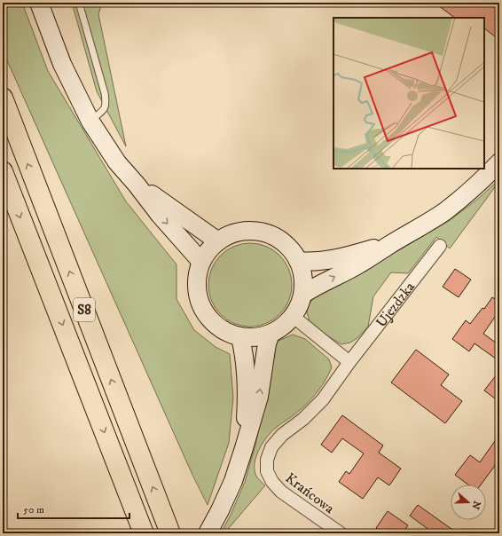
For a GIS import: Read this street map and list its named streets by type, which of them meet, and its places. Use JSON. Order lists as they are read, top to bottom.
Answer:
{
  "streets": {
    "highway": ["S8"],
    "street": ["Ujezdzka", "Krańcowa"]
  },
  "crossings": [
    ["Ujezdzka", "Krańcowa"]
  ],
  "scale_bar": "50 m",
  "north": "right"
}
